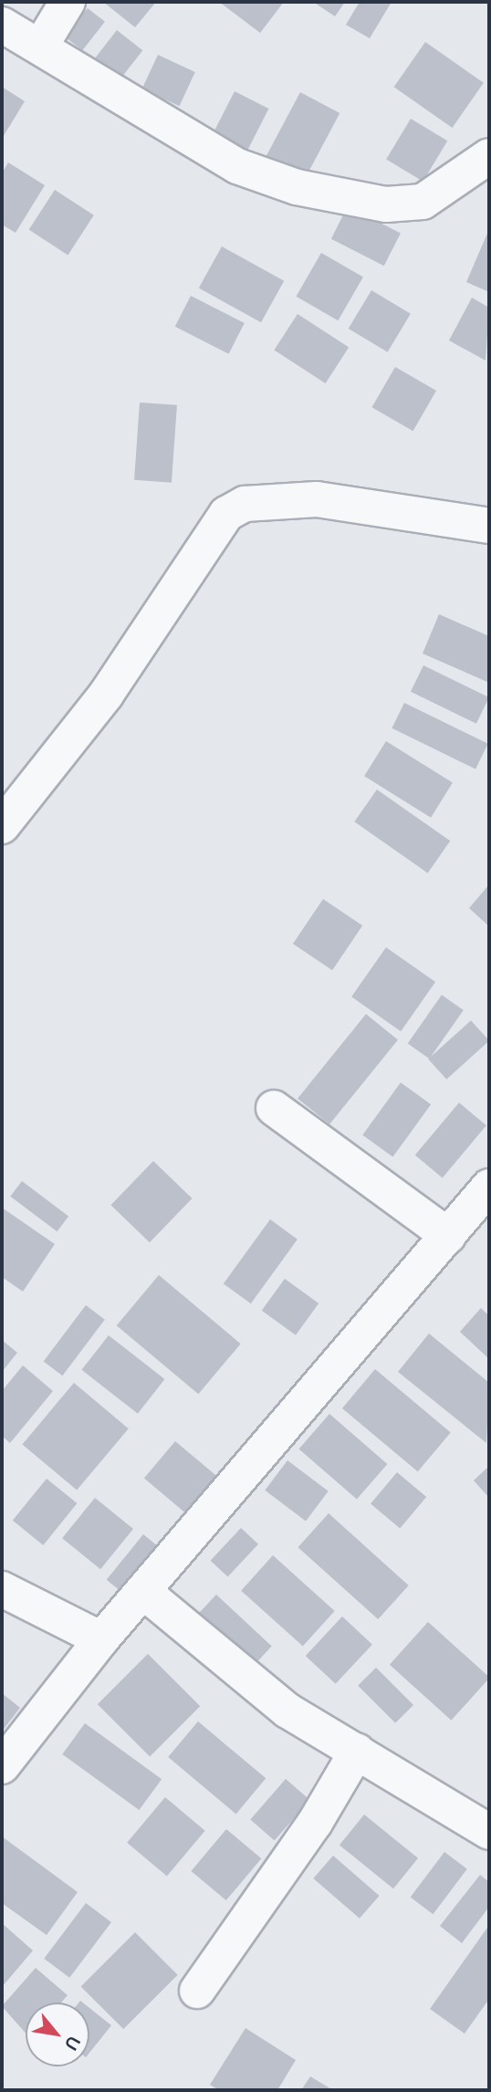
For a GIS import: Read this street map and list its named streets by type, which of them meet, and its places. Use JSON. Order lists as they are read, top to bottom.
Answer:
{
  "north": "bottom right"
}
